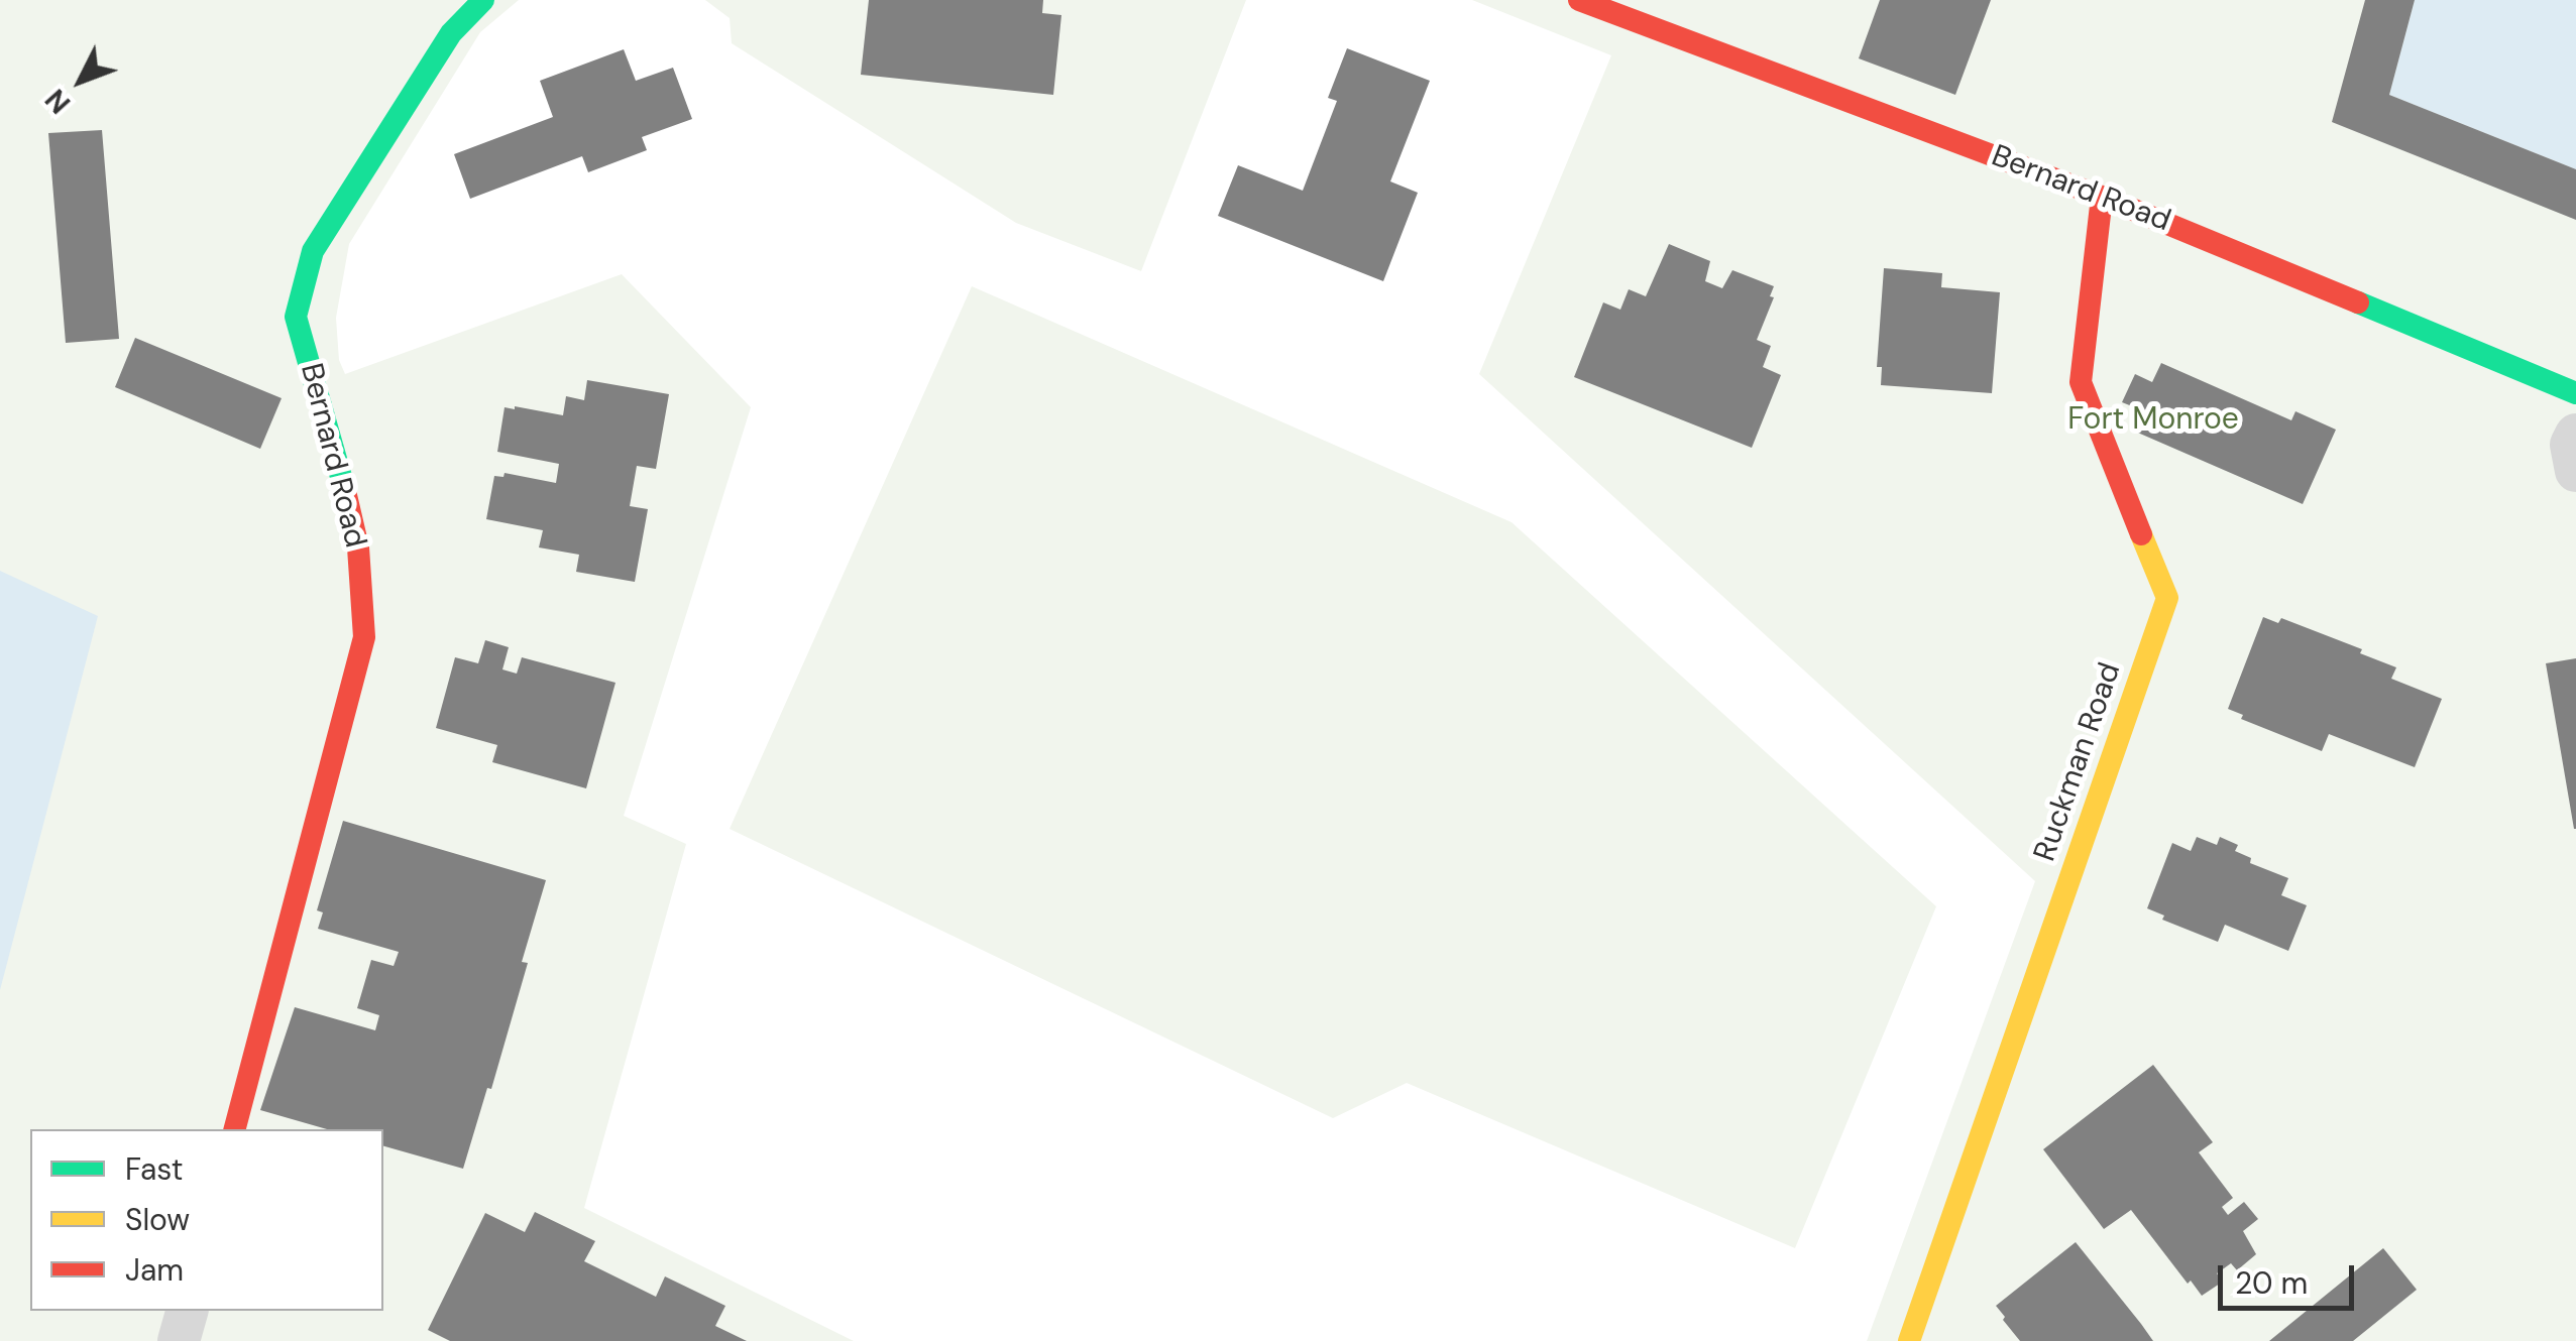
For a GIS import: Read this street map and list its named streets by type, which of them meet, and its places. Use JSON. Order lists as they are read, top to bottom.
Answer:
{
  "streets": {
    "street": ["Bernard Road", "Ruckman Road"]
  },
  "crossings": [
    ["Bernard Road", "Ruckman Road"]
  ],
  "parks": ["Fort Monroe"],
  "legend": ["Fast", "Slow", "Jam"],
  "scale_bar": "20 m",
  "north": "bottom left"
}
